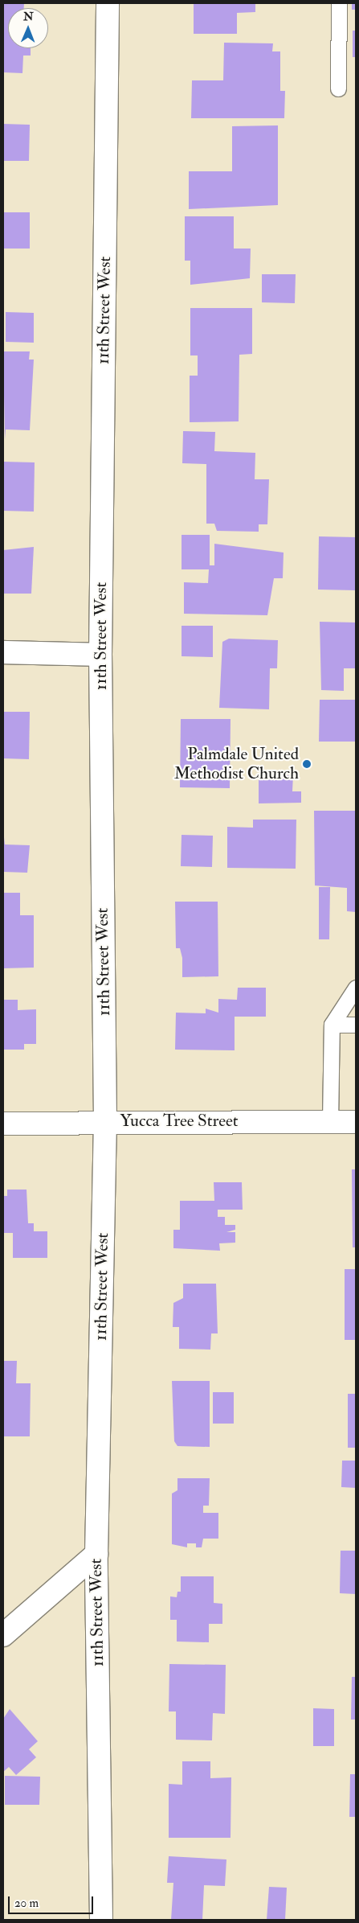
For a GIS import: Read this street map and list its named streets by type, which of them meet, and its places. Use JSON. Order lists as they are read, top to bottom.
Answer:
{
  "streets": {
    "street": ["11th Street West", "Yucca Tree Street"]
  },
  "crossings": [
    ["11th Street West", "Yucca Tree Street"]
  ],
  "places": ["Palmdale United Methodist Church"],
  "scale_bar": "20 m",
  "north": "top"
}
